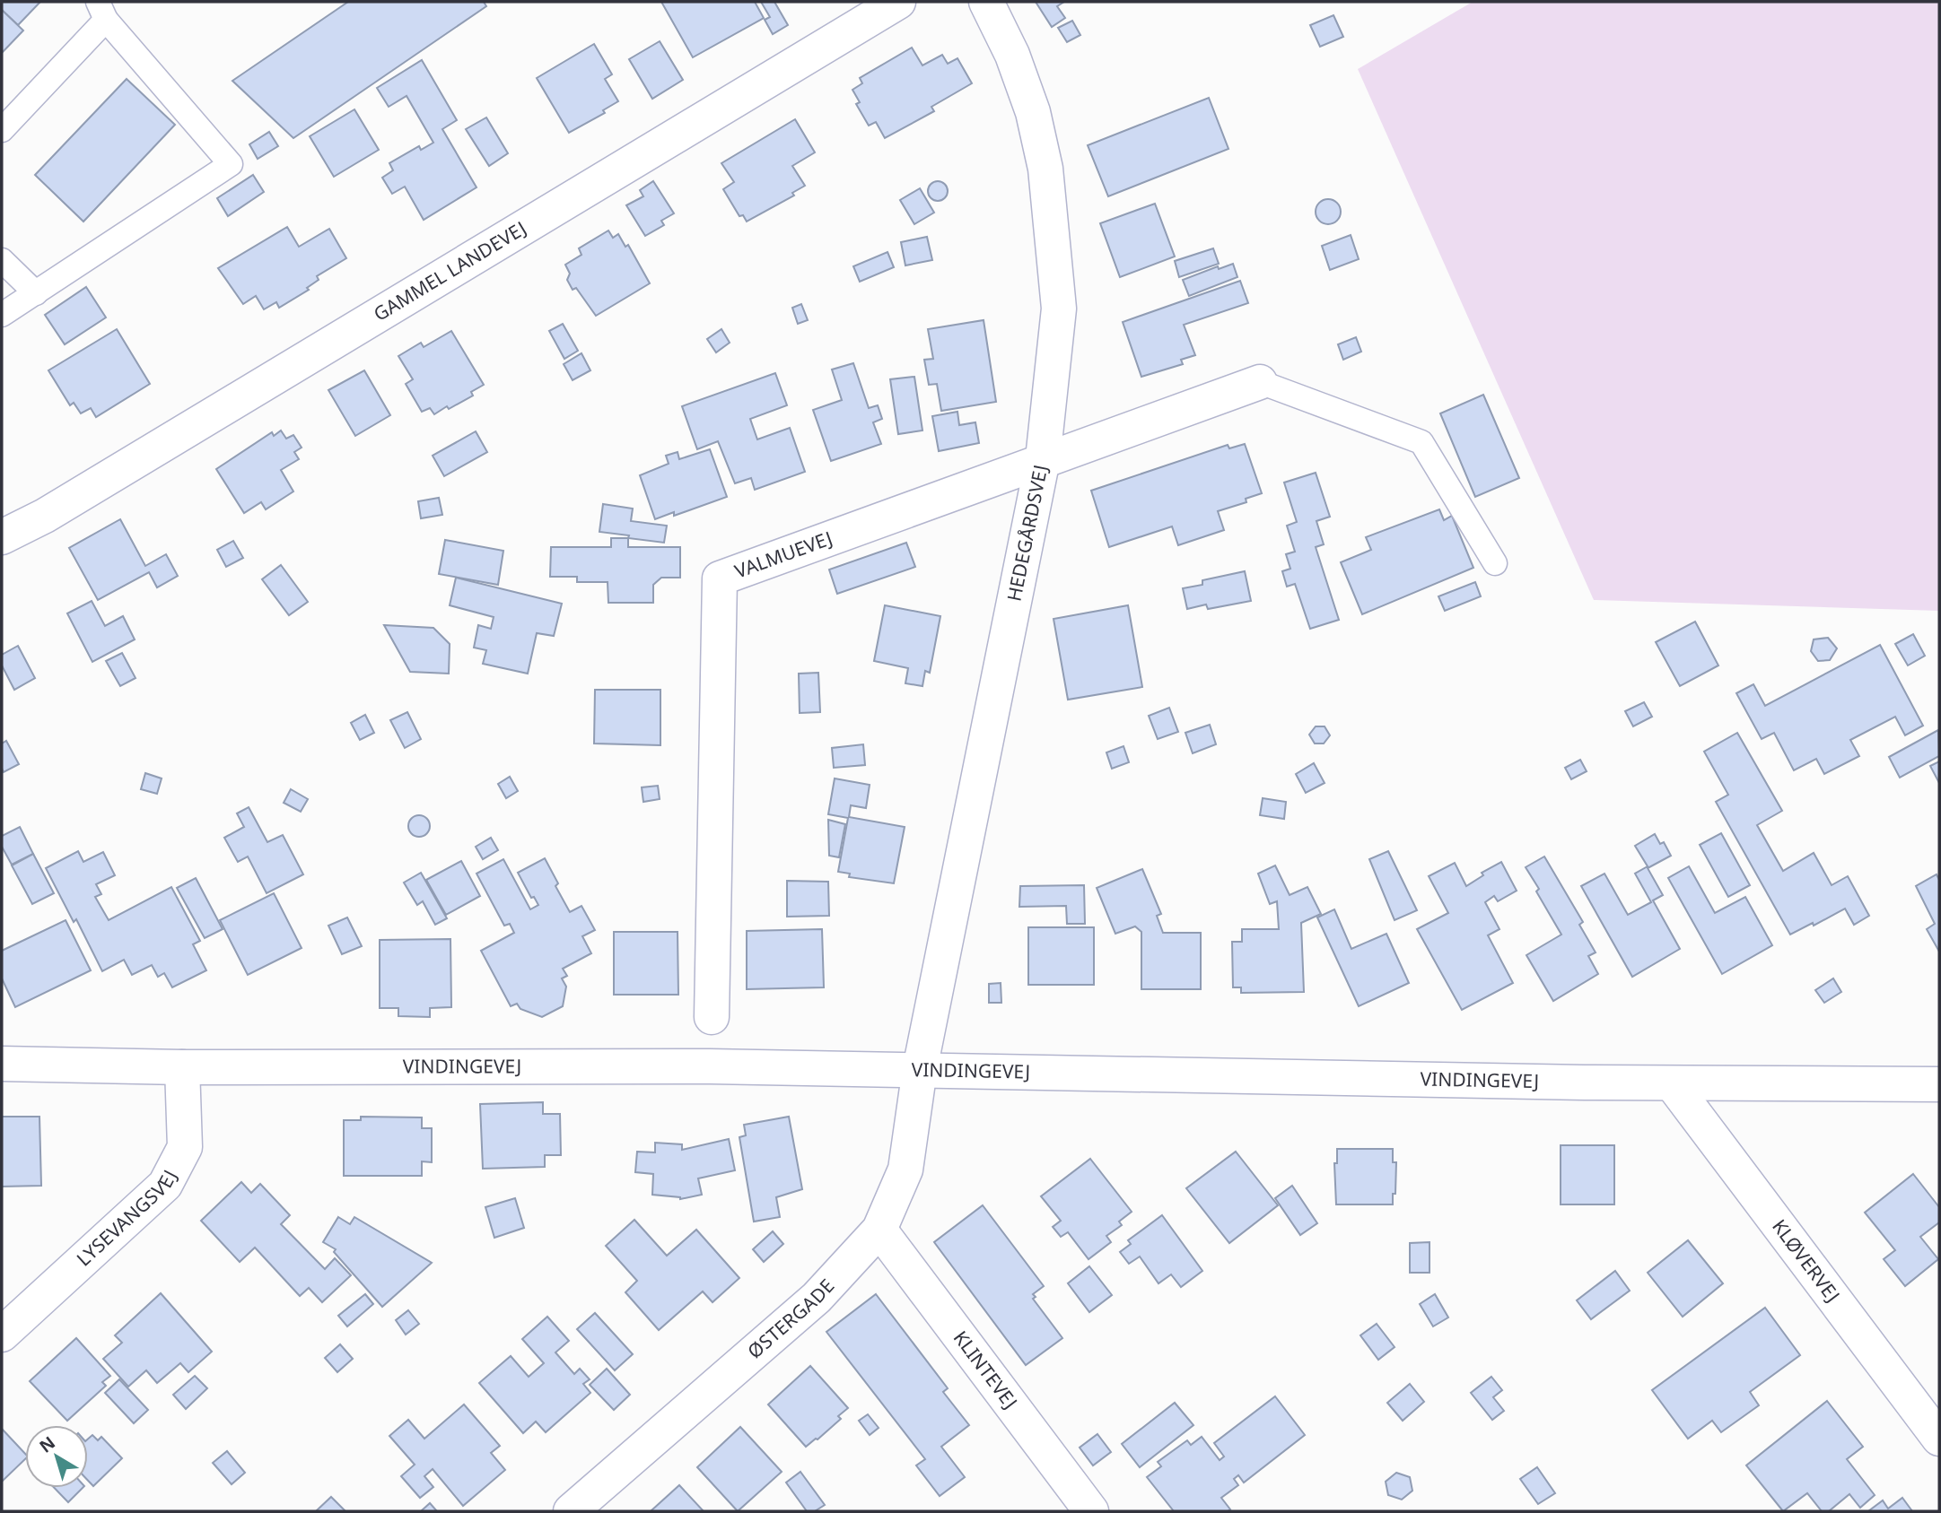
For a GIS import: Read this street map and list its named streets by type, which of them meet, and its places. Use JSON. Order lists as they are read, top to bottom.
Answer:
{
  "streets": {
    "street": [
      "GAMMEL LANDEVEJ",
      "HEDEGÅRDSVEJ",
      "VALMUEVEJ",
      "VINDINGEVEJ",
      "LYSEVANGSVEJ",
      "KLØVERVEJ",
      "ØSTERGADE",
      "KLINTEVEJ"
    ]
  },
  "crossings": [
    ["HEDEGÅRDSVEJ", "VALMUEVEJ"],
    ["HEDEGÅRDSVEJ", "VINDINGEVEJ"],
    ["HEDEGÅRDSVEJ", "ØSTERGADE"],
    ["VINDINGEVEJ", "LYSEVANGSVEJ"],
    ["VINDINGEVEJ", "KLØVERVEJ"],
    ["VINDINGEVEJ", "ØSTERGADE"],
    ["ØSTERGADE", "KLINTEVEJ"]
  ],
  "north": "top left"
}
